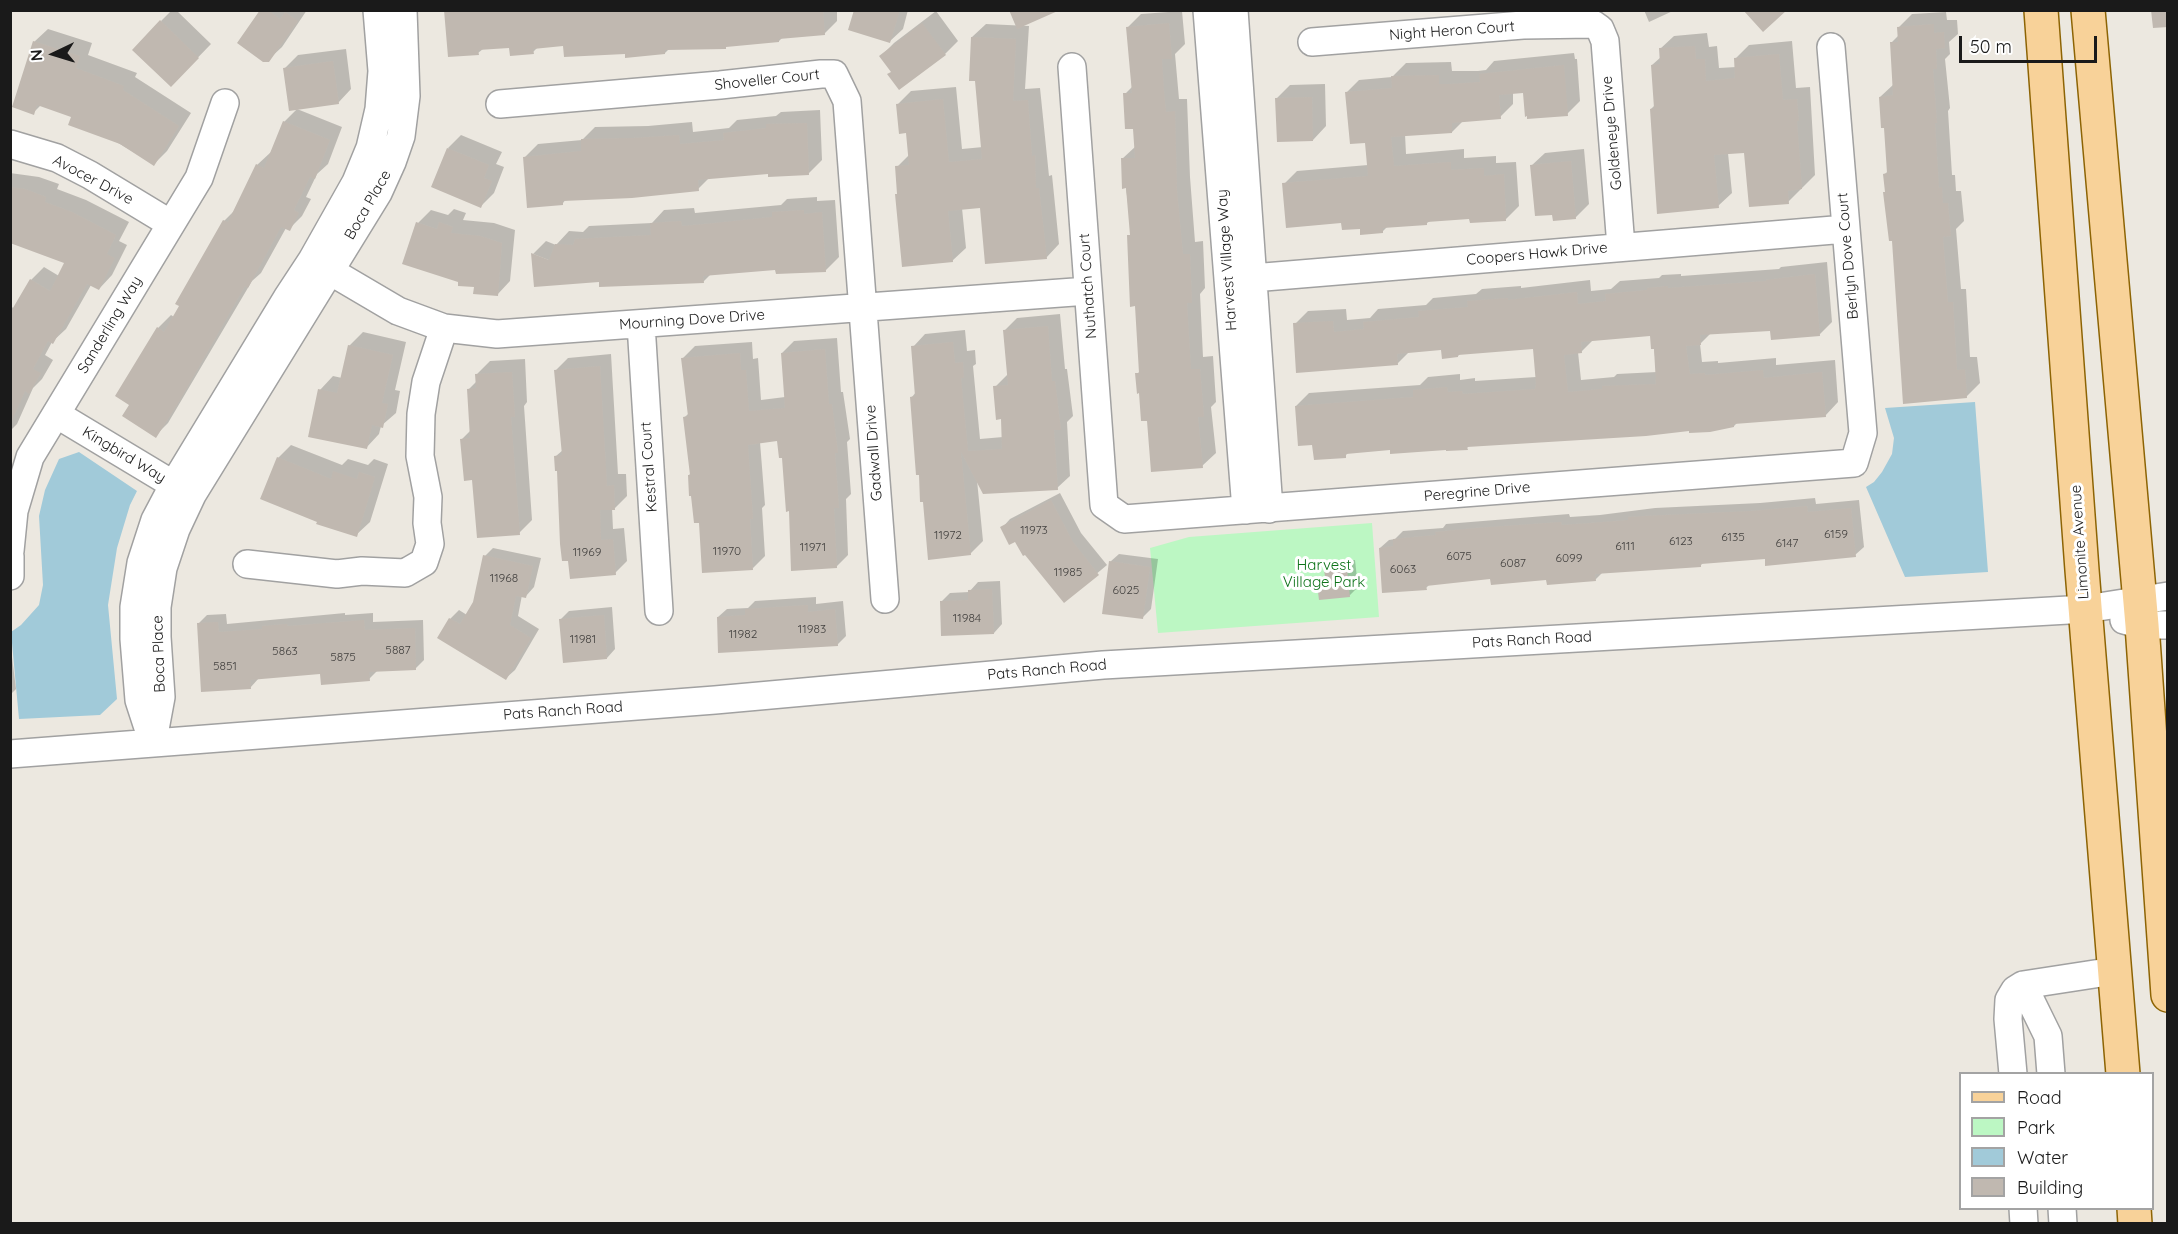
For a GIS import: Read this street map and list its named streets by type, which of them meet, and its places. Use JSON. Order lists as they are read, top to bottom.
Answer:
{
  "streets": {
    "main road": ["Limonite Avenue"],
    "street": [
      "Night Heron Court",
      "Shoveller Court",
      "Goldeneye Drive",
      "Avocer Drive",
      "Boca Place",
      "Coopers Hawk Drive",
      "Berlyn Dove Court",
      "Harvest Village Way",
      "Nuthatch Court",
      "Mourning Dove Drive",
      "Sanderling Way",
      "Gadwall Drive",
      "Kingbird Way",
      "Kestral Court",
      "Peregrine Drive",
      "Pats Ranch Road"
    ]
  },
  "crossings": [
    ["Night Heron Court", "Goldeneye Drive"],
    ["Shoveller Court", "Mourning Dove Drive"],
    ["Shoveller Court", "Gadwall Drive"],
    ["Goldeneye Drive", "Coopers Hawk Drive"],
    ["Avocer Drive", "Sanderling Way"],
    ["Boca Place", "Mourning Dove Drive"],
    ["Boca Place", "Kingbird Way"],
    ["Boca Place", "Pats Ranch Road"],
    ["Coopers Hawk Drive", "Berlyn Dove Court"],
    ["Coopers Hawk Drive", "Harvest Village Way"],
    ["Berlyn Dove Court", "Peregrine Drive"],
    ["Harvest Village Way", "Peregrine Drive"],
    ["Nuthatch Court", "Mourning Dove Drive"],
    ["Nuthatch Court", "Peregrine Drive"],
    ["Mourning Dove Drive", "Gadwall Drive"],
    ["Mourning Dove Drive", "Kestral Court"],
    ["Sanderling Way", "Kingbird Way"],
    ["Limonite Avenue", "Pats Ranch Road"]
  ],
  "parks": ["Harvest Village Park"],
  "house_numbers": [
    "11973",
    "6159",
    "11972",
    "6135",
    "6123",
    "6147",
    "6111",
    "11971",
    "11970",
    "11969",
    "6075",
    "6099",
    "6087",
    "6063",
    "11985",
    "11968",
    "6025",
    "11984",
    "11983",
    "11982",
    "11981",
    "5887",
    "5863",
    "5875",
    "5851"
  ],
  "legend": [
    "Road",
    "Park",
    "Water",
    "Building"
  ],
  "scale_bar": "50 m",
  "north": "left"
}
